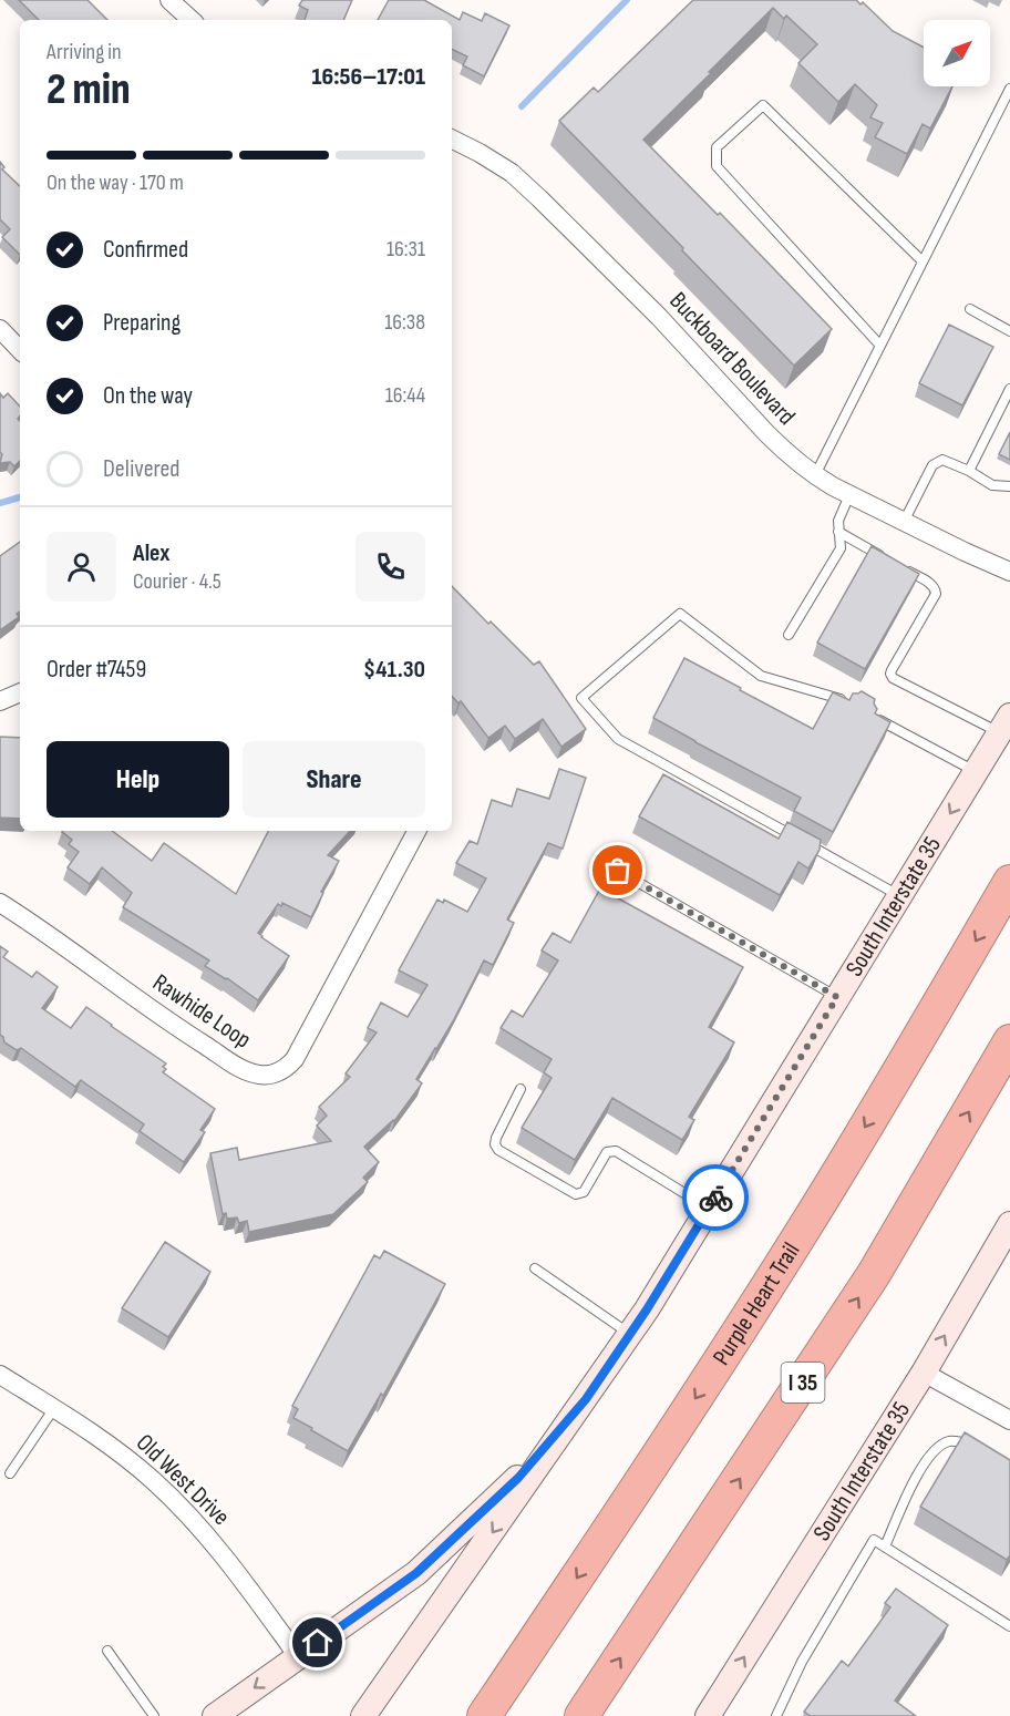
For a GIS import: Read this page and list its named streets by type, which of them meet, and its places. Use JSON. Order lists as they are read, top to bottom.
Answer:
{
  "streets": {
    "highway": ["Purple Heart Trail", "I 35"],
    "main road": ["South Interstate 35"],
    "street": ["Buckboard Boulevard", "Rawhide Loop", "Old West Drive"]
  },
  "crossings": [
    ["South Interstate 35", "Old West Drive"]
  ],
  "north": "top right",
  "page": {
    "heading": ["2 min", "Arriving in", "16:56–17:01"],
    "panel": [
      "Alex",
      "Courier · 4.5",
      "Order #7459",
      "$41.30"
    ],
    "bar": "On the way · 170 m",
    "list": [
      ["Confirmed", "16:31"],
      ["Preparing", "16:38"],
      ["On the way", "16:44"],
      "Delivered"
    ],
    "buttons": ["Help", "Share"]
  }
}
